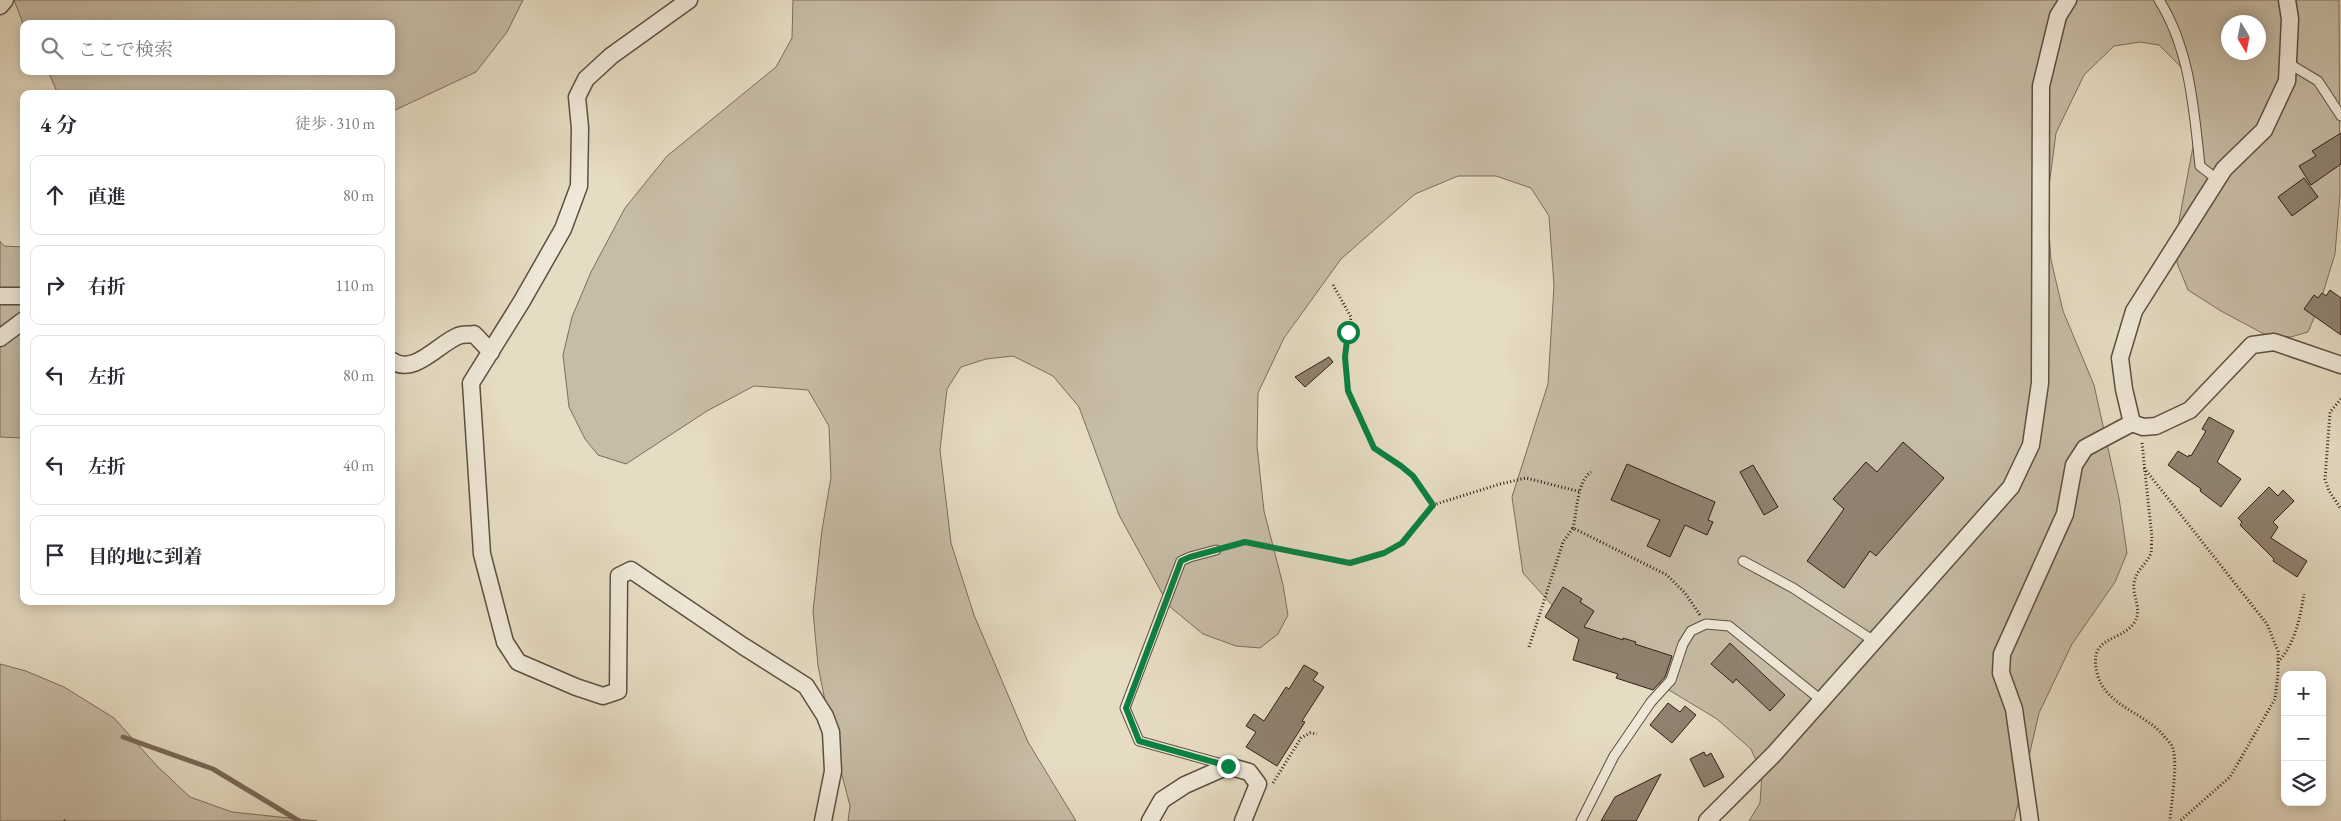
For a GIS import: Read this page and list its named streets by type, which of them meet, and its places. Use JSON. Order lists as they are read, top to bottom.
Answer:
{
  "north": "bottom",
  "page": {
    "search": "ここで検索",
    "heading": ["4 分", "徒歩 · 310 m"],
    "list": [
      ["直進", "80 m"],
      ["右折", "110 m"],
      ["左折", "80 m"],
      ["左折", "40 m"],
      "目的地に到着"
    ],
    "map_buttons": ["+", "−"]
  }
}
